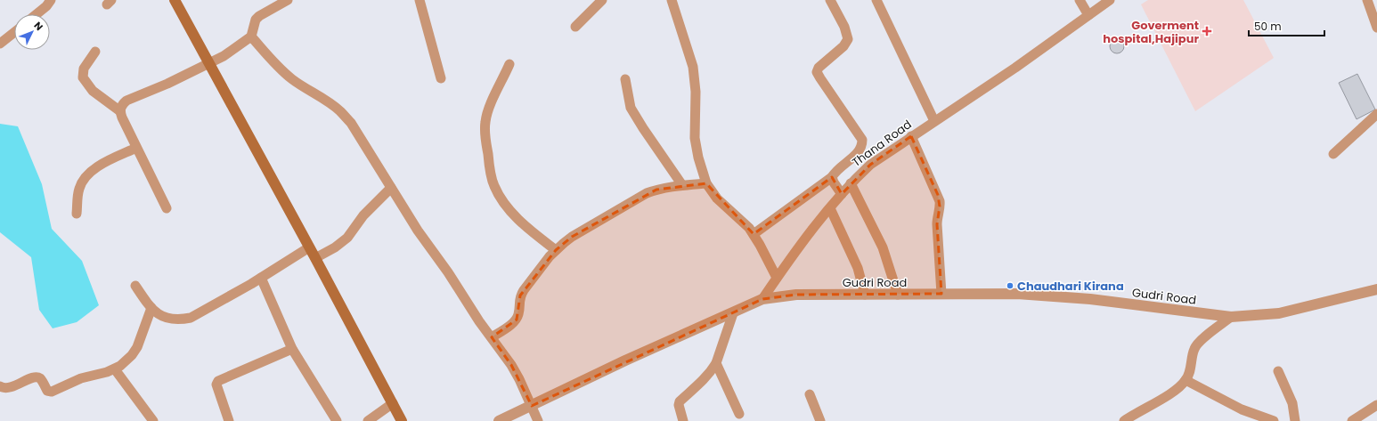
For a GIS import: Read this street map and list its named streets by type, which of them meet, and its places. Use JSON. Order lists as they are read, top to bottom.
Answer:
{
  "streets": {
    "street": ["Thana Road", "Gudri Road"]
  },
  "crossings": [
    ["Thana Road", "Gudri Road"]
  ],
  "places": {
    "health": ["Goverment hospital,Hajipur"],
    "other": ["Chaudhari Kirana"]
  },
  "scale_bar": "50 m",
  "north": "top right"
}
